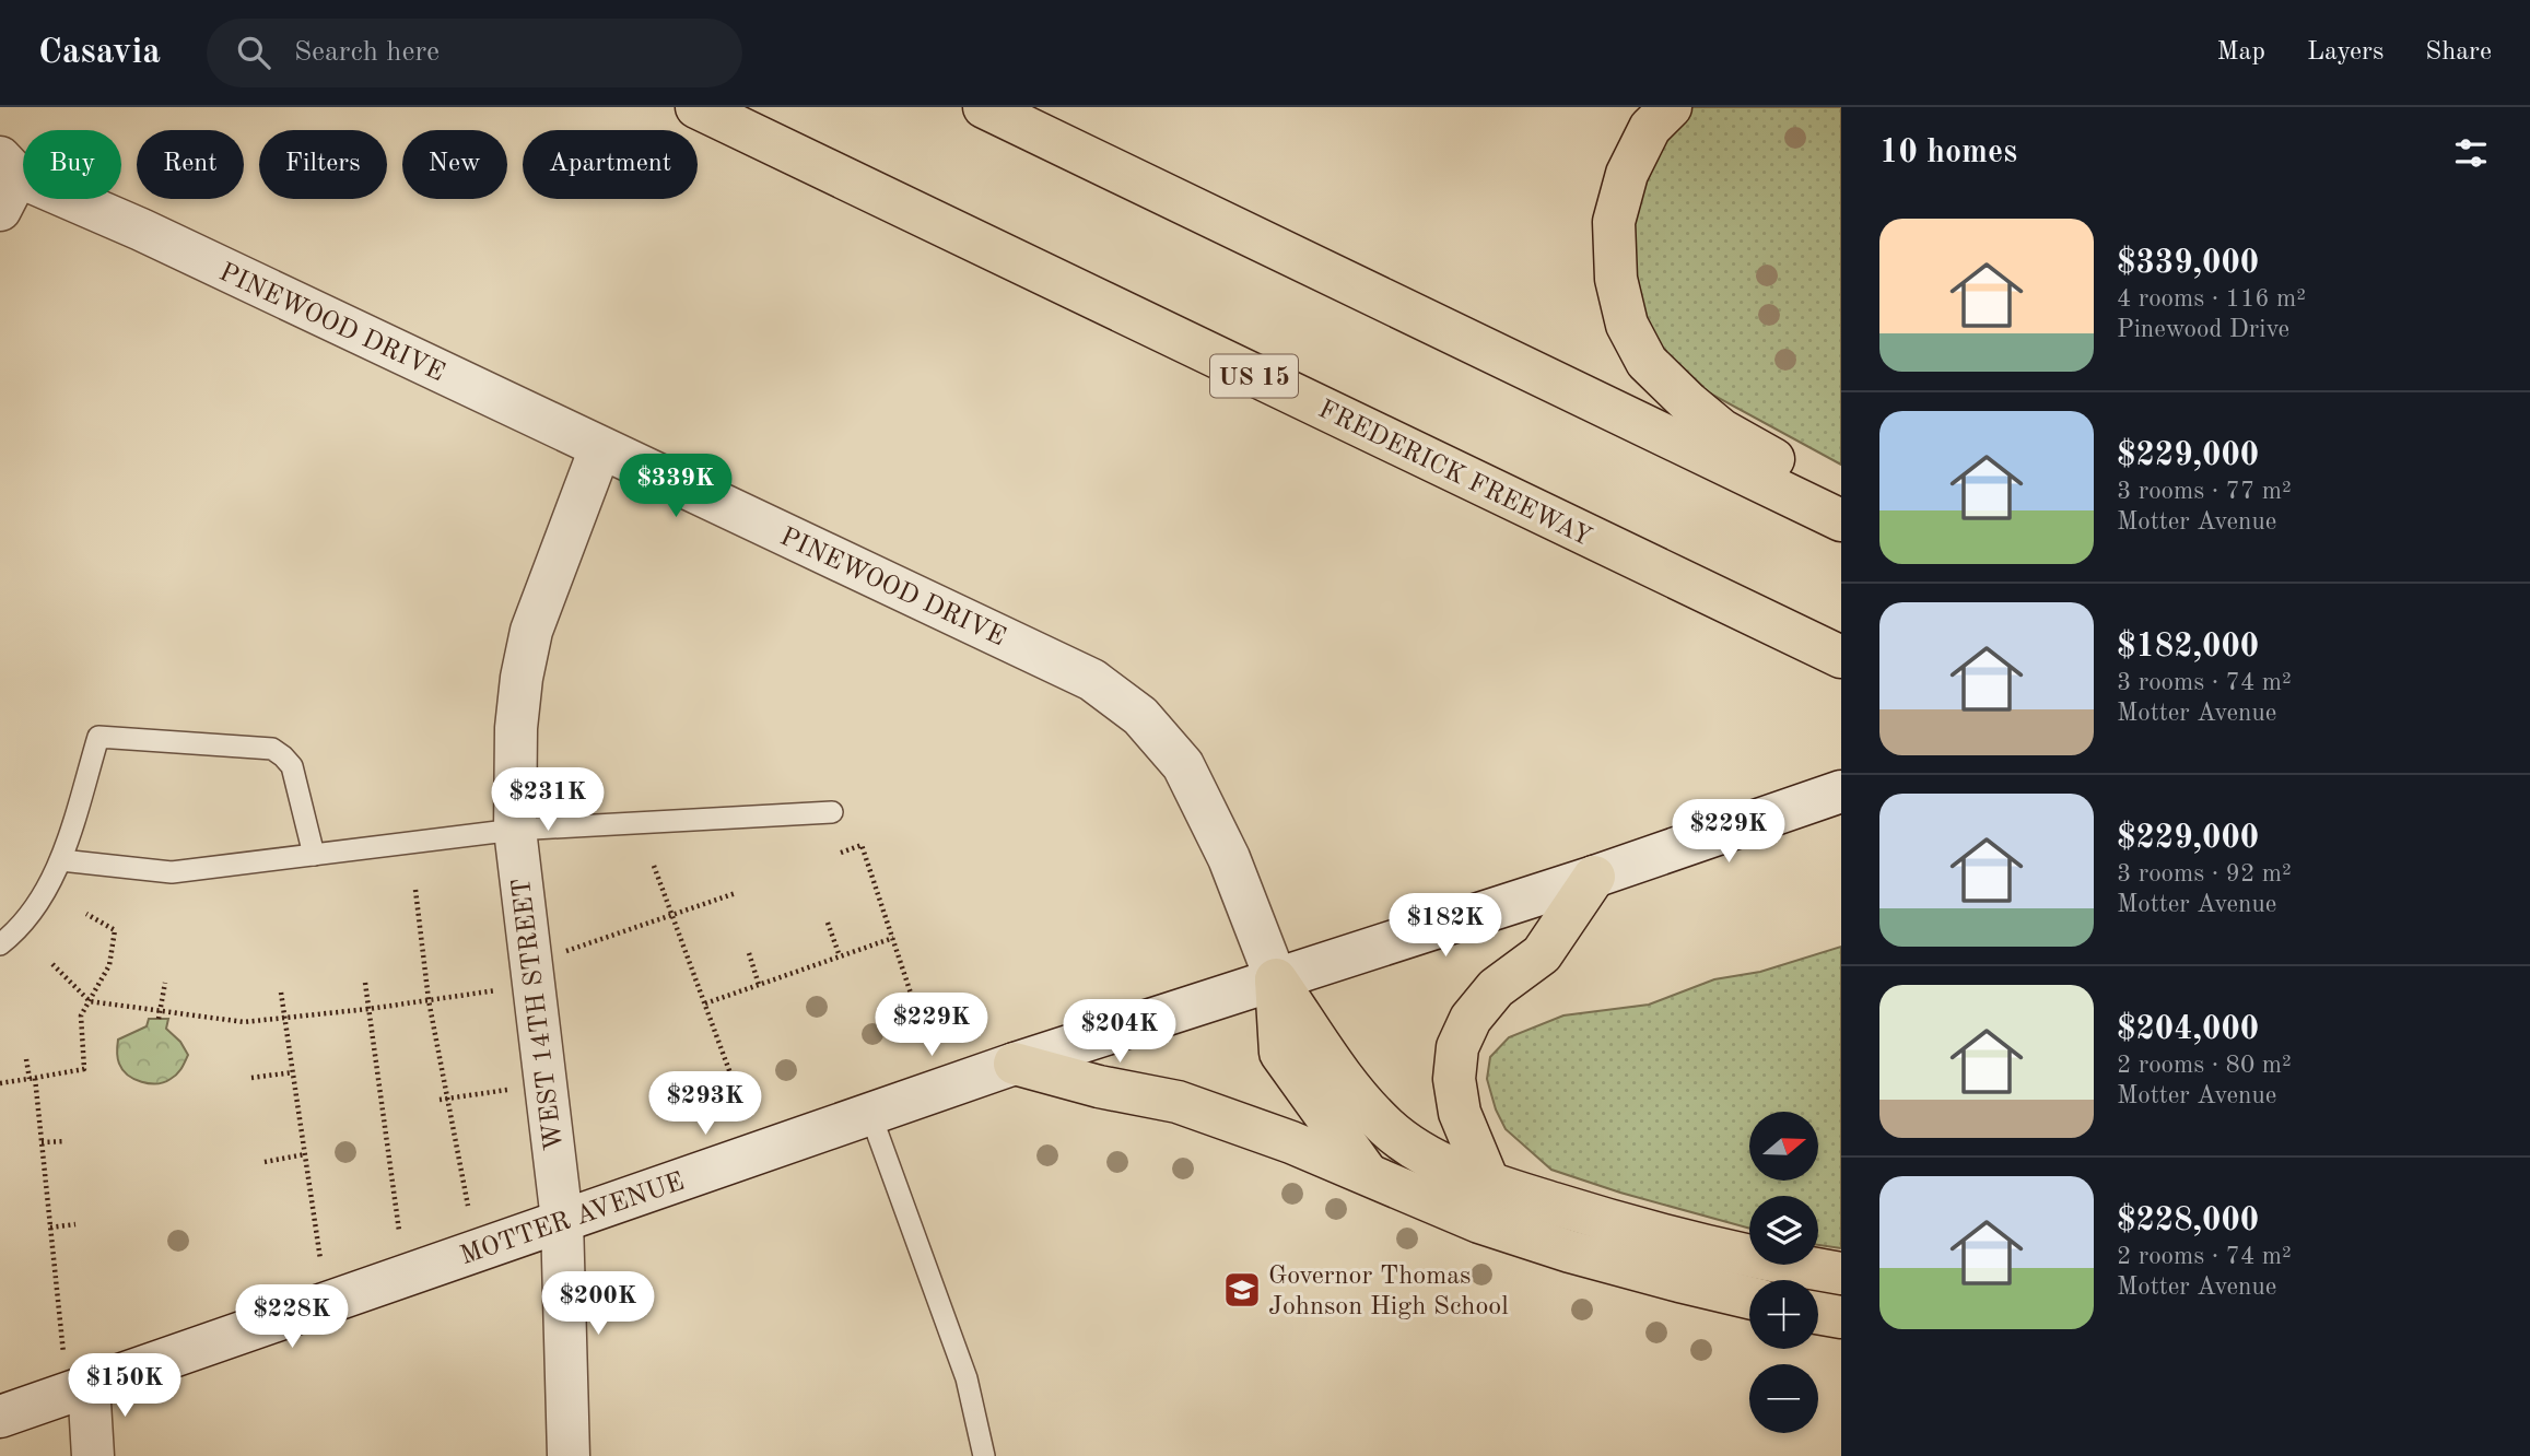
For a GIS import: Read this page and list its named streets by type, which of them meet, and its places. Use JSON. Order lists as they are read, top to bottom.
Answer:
{
  "streets": {
    "highway": ["US 15", "FREDERICK FREEWAY"],
    "street": ["PINEWOOD DRIVE", "WEST 14TH STREET", "MOTTER AVENUE"]
  },
  "crossings": [
    ["PINEWOOD DRIVE", "WEST 14TH STREET"],
    ["PINEWOOD DRIVE", "MOTTER AVENUE"],
    ["WEST 14TH STREET", "MOTTER AVENUE"]
  ],
  "places": {
    "school or university": ["Governor Thomas Johnson High School"]
  },
  "north": "right",
  "page": {
    "header": "Casavia",
    "search": "Search here",
    "nav": ["Map", "Layers", "Share"],
    "heading": "10 homes",
    "chip": [
      "Buy",
      "Rent",
      "Filters",
      "New",
      "Apartment"
    ],
    "list": [
      {
        "name": "$339,000",
        "note": "4 rooms · 116 m² · Pinewood Drive"
      },
      {
        "name": "$229,000",
        "note": "3 rooms · 77 m² · Motter Avenue"
      },
      {
        "name": "$182,000",
        "note": "3 rooms · 74 m² · Motter Avenue"
      },
      {
        "name": "$229,000",
        "note": "3 rooms · 92 m² · Motter Avenue"
      },
      {
        "name": "$204,000",
        "note": "2 rooms · 80 m² · Motter Avenue"
      },
      {
        "name": "$228,000",
        "note": "2 rooms · 74 m² · Motter Avenue"
      }
    ],
    "price": [
      "$339K",
      "$231K",
      "$229K",
      "$182K",
      "$229K",
      "$204K",
      "$293K",
      "$200K",
      "$228K",
      "$150K"
    ],
    "map_buttons": ["+", "−"]
  }
}
